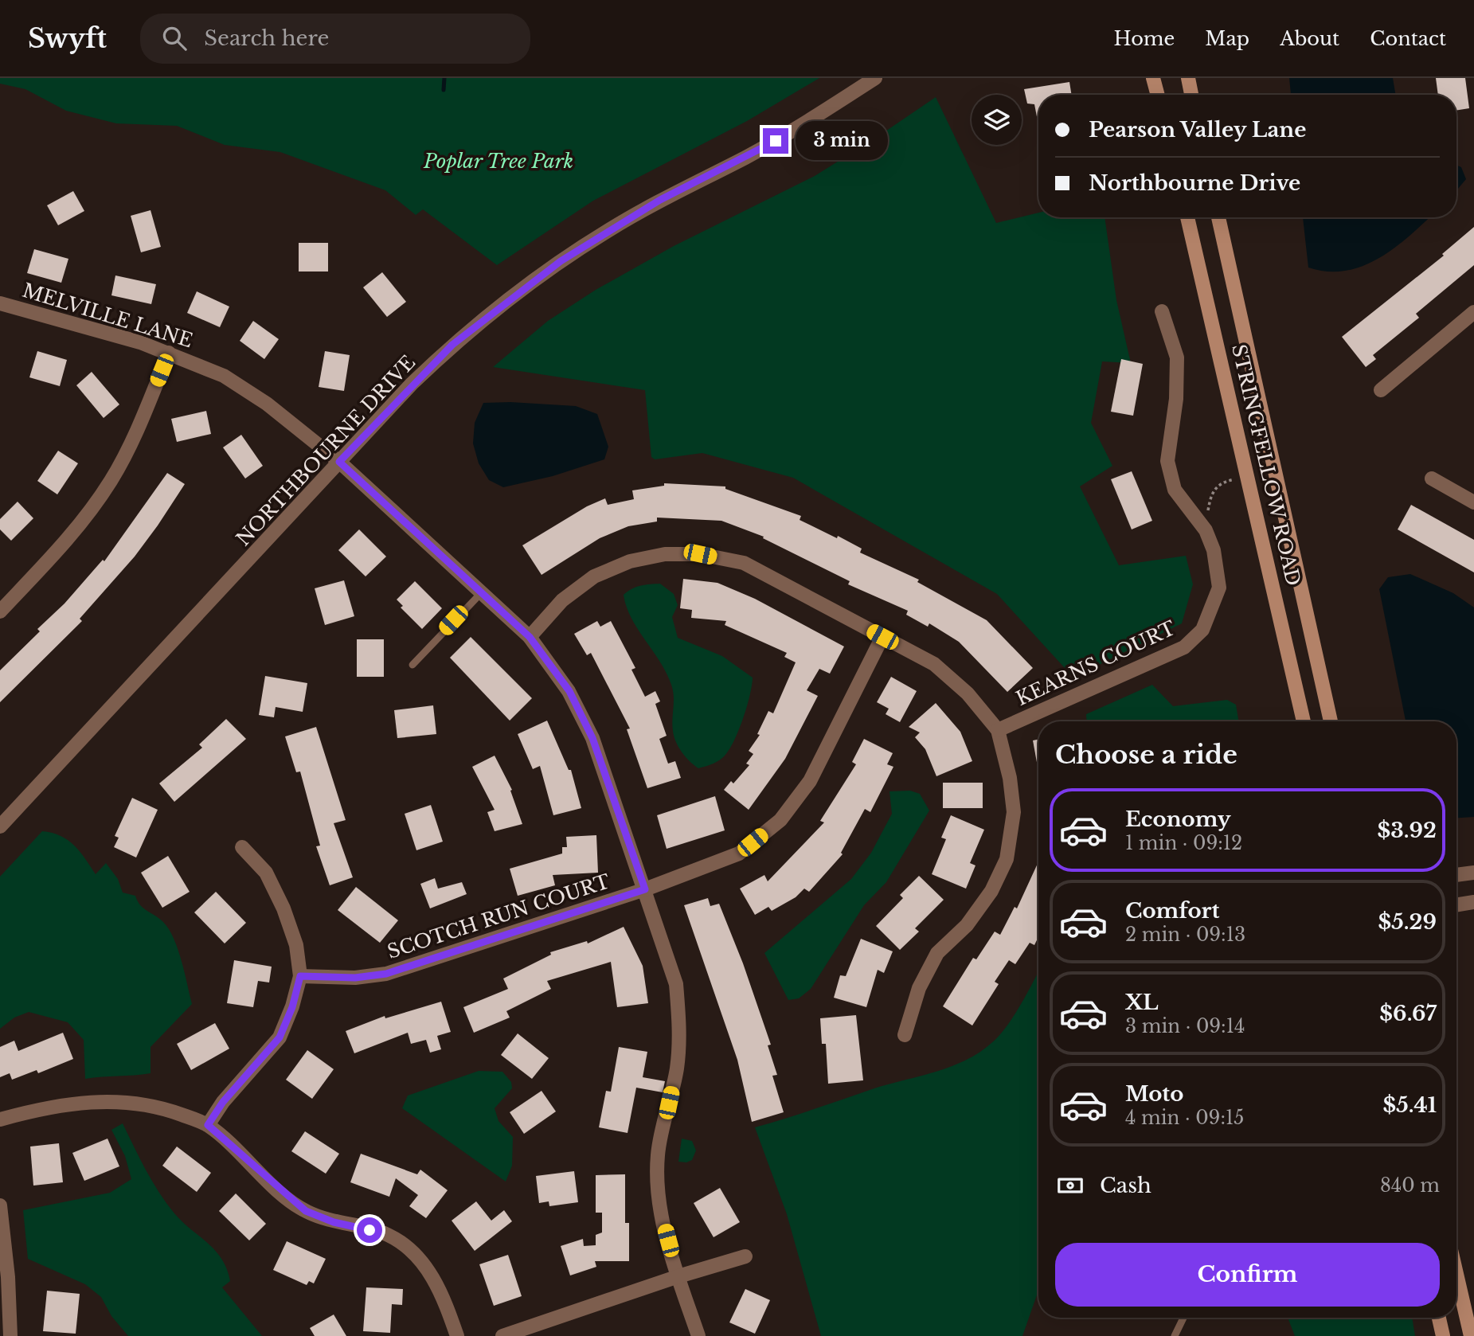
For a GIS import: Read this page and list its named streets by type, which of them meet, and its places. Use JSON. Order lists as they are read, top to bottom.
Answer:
{
  "streets": {
    "main road": ["STRINGFELLOW ROAD"],
    "street": [
      "MELVILLE LANE",
      "NORTHBOURNE DRIVE",
      "KEARNS COURT",
      "SCOTCH RUN COURT"
    ]
  },
  "crossings": [
    ["MELVILLE LANE", "NORTHBOURNE DRIVE"],
    ["MELVILLE LANE", "SCOTCH RUN COURT"]
  ],
  "parks": ["Poplar Tree Park"],
  "page": {
    "header": "Swyft",
    "search": "Search here",
    "nav": [
      "Home",
      "Map",
      "About",
      "Contact"
    ],
    "banner": ["Pearson Valley Lane", "Northbourne Drive"],
    "bubble": "3 min",
    "heading": "Choose a ride",
    "list": [
      {
        "name": "Economy",
        "note": "1 min · 09:12",
        "value": "$3.92"
      },
      {
        "name": "Comfort",
        "note": "2 min · 09:13",
        "value": "$5.29"
      },
      {
        "name": "XL",
        "note": "3 min · 09:14",
        "value": "$6.67"
      },
      {
        "name": "Moto",
        "note": "4 min · 09:15",
        "value": "$5.41"
      }
    ],
    "pay": ["Cash", "840 m"],
    "buttons": "Confirm"
  }
}
